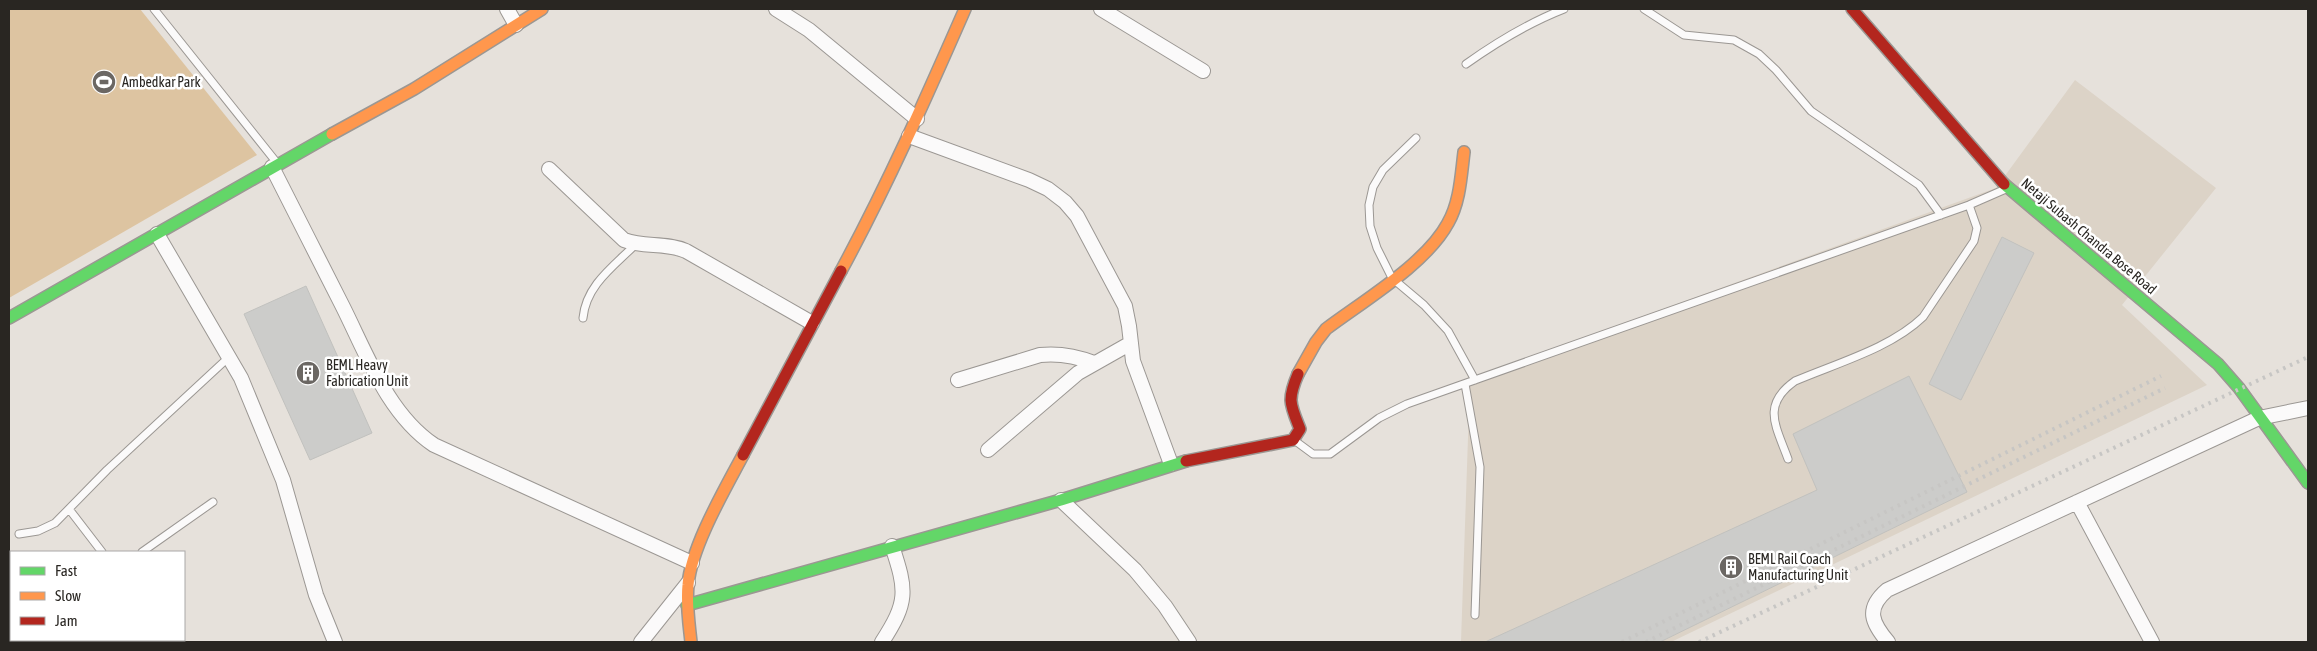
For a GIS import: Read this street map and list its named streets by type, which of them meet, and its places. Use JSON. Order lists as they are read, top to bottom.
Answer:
{
  "streets": {
    "main road": ["Netaji Subash Chandra Bose Road"]
  },
  "places": {
    "sports": ["Ambedkar Park"],
    "building": ["BEML Heavy Fabrication Unit", "BEML Rail Coach Manufacturing Unit"]
  },
  "legend": ["Fast", "Slow", "Jam"]
}
